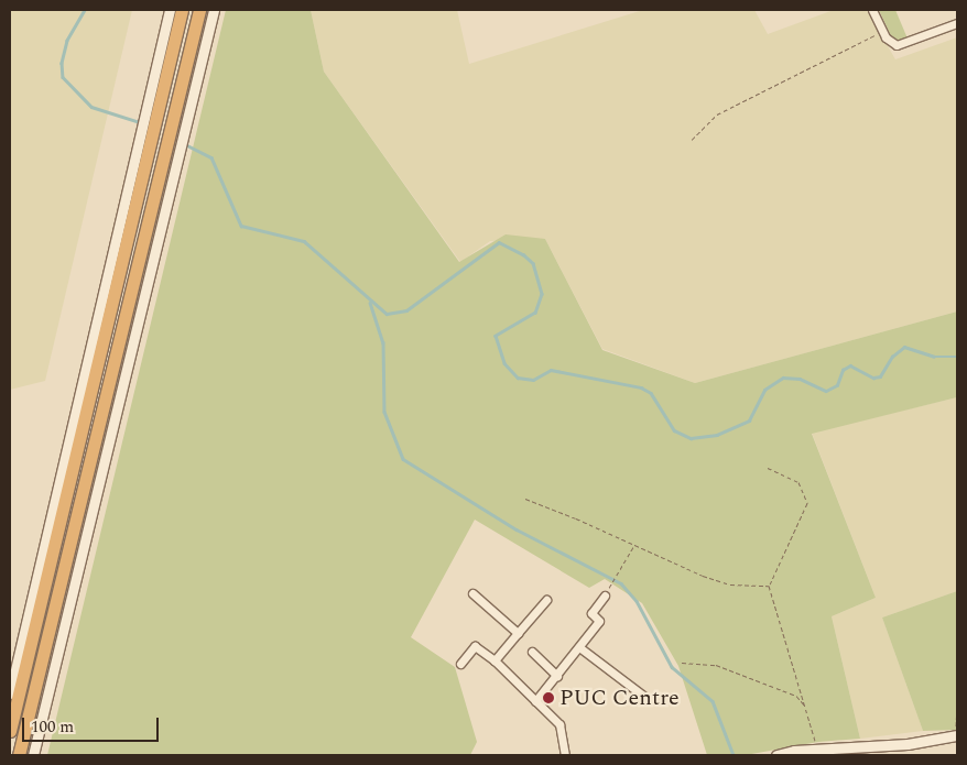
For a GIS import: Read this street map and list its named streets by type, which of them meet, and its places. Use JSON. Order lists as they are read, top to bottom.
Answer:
{
  "places": ["PUC Centre"],
  "scale_bar": "100 m"
}
